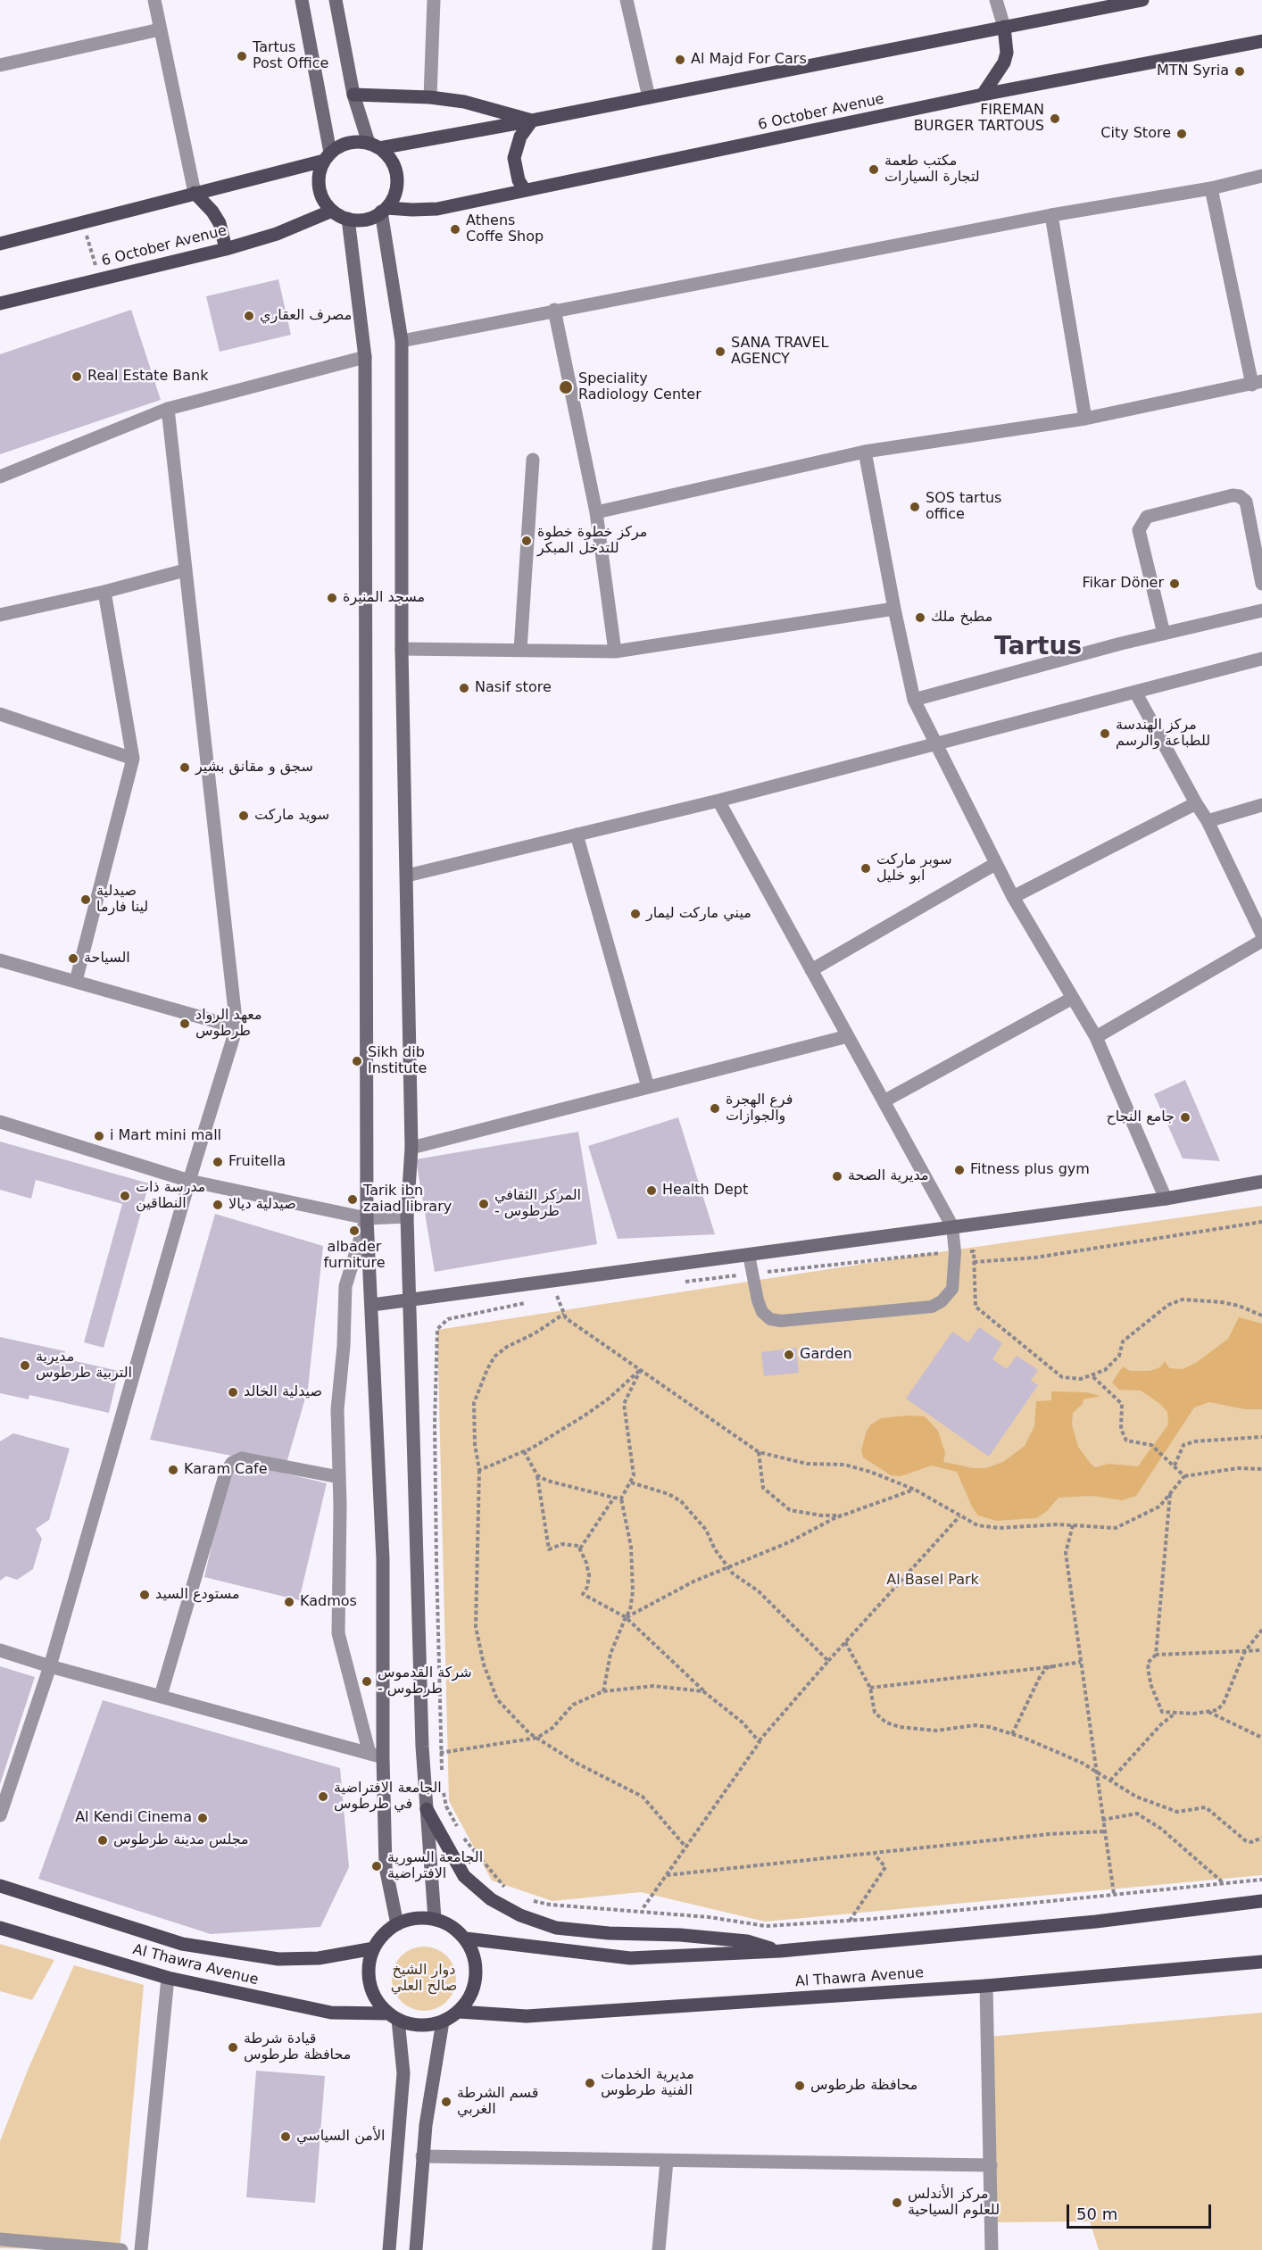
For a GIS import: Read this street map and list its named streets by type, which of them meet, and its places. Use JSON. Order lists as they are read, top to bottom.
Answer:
{
  "streets": {
    "main road": ["6 October Avenue", "Al Thawra Avenue"]
  },
  "districts": ["Tartus"],
  "parks": ["Al Basel Park", "دوار الشيخ صالح العلي"],
  "places": [
    "Tartus Post Office",
    "Al Majd For Cars",
    "MTN Syria",
    "FIREMAN BURGER TARTOUS",
    "City Store",
    "مكتب طعمة لتجارة السيارات",
    "Athens Coffe Shop",
    "مصرف العقاري",
    "SANA TRAVEL AGENCY",
    "Real Estate Bank",
    "Speciality Radiology Center",
    "SOS tartus office",
    "مركز خطوة خطوة للتدخل المبكر",
    "Fikar Döner",
    "مسجد المنيرة",
    "مطبخ ملك",
    "Nasif store",
    "مركز الهندسة للطباعة والرسم",
    "سجق و مقانق بشير",
    "سويد ماركت",
    "سوبر ماركت ابو خليل",
    "صيدلية لينا فارما",
    "ميني ماركت ليمار",
    "السياحة",
    "معهد الرواد طرطوس",
    "Sikh dib Institute",
    "فرع الهجرة والجوازات",
    "جامع النجاح",
    "i Mart mini mall",
    "Fruitella",
    "Fitness plus gym",
    "مديرية الصحة",
    "Health Dept",
    "مدرسة ذات النطاقين",
    "Tarik ibn zaiad library",
    "المركز الثقافي - طرطوس",
    "صيدلية ديالا",
    "albader furniture",
    "Garden",
    "مديرية التربية طرطوس",
    "صيدلية الخالد",
    "Karam Cafe",
    "مستودع السيد",
    "Kadmos",
    "شركة القدموس - طرطوس",
    "الجامعة الافتراضية في طرطوس",
    "Al Kendi Cinema",
    "مجلس مدينة طرطوس",
    "الجامعة السورية الافتراضية",
    "قيادة شرطة محافظة طرطوس",
    "مديرية الخدمات الفنية طرطوس",
    "محافظة طرطوس",
    "قسم الشرطة الغربي",
    "الأمن السياسي",
    "مركز الأندلس للعلوم السياحية"
  ],
  "scale_bar": "50 m"
}
